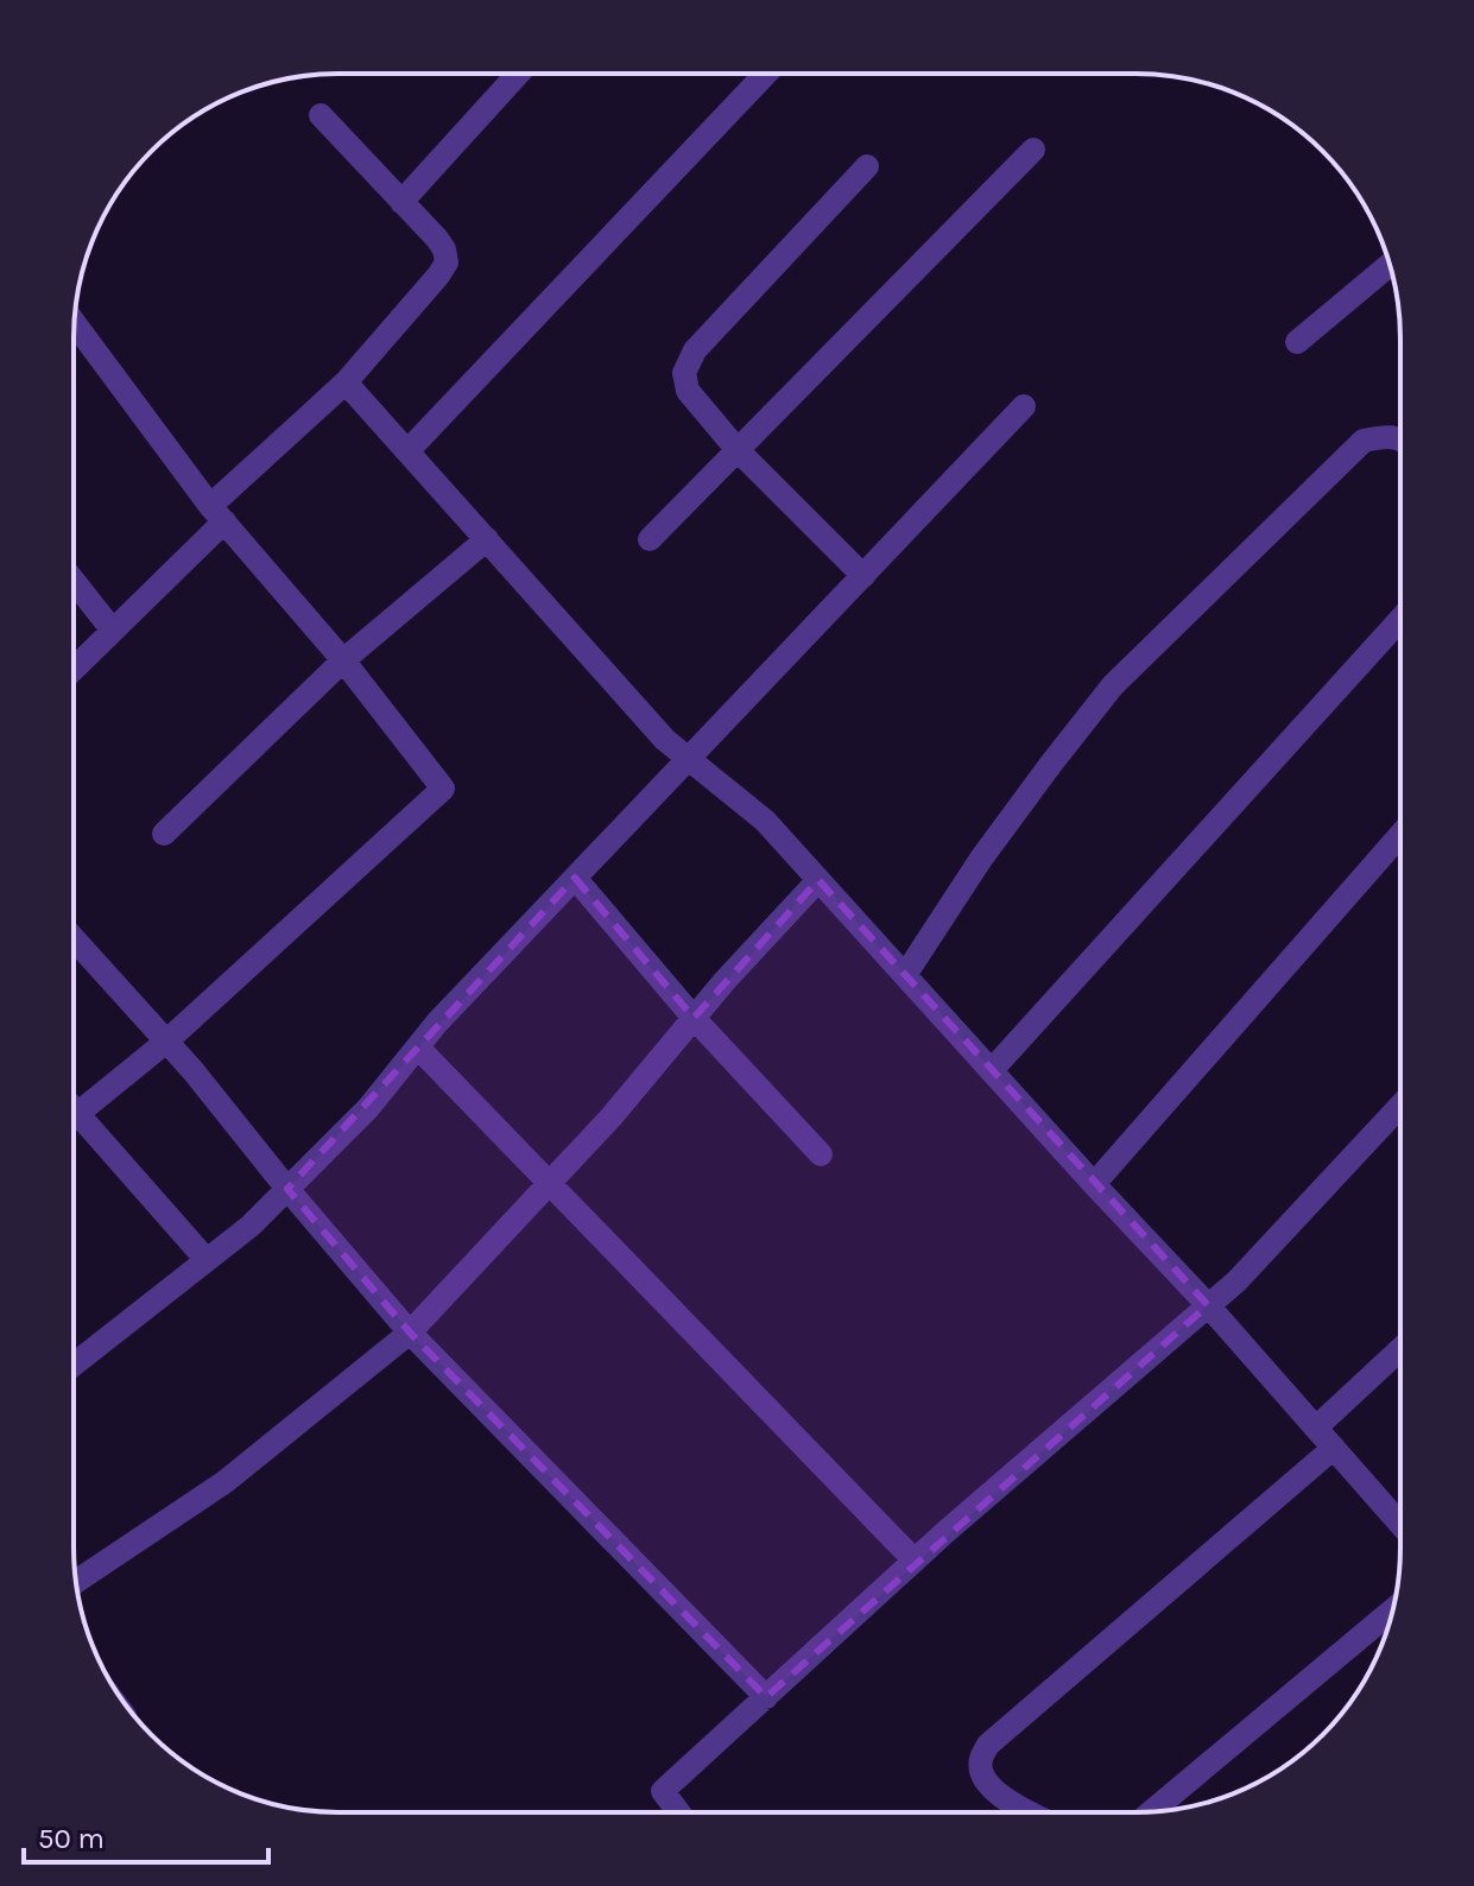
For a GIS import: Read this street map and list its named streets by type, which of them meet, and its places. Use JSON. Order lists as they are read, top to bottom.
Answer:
{
  "scale_bar": "50 m"
}
